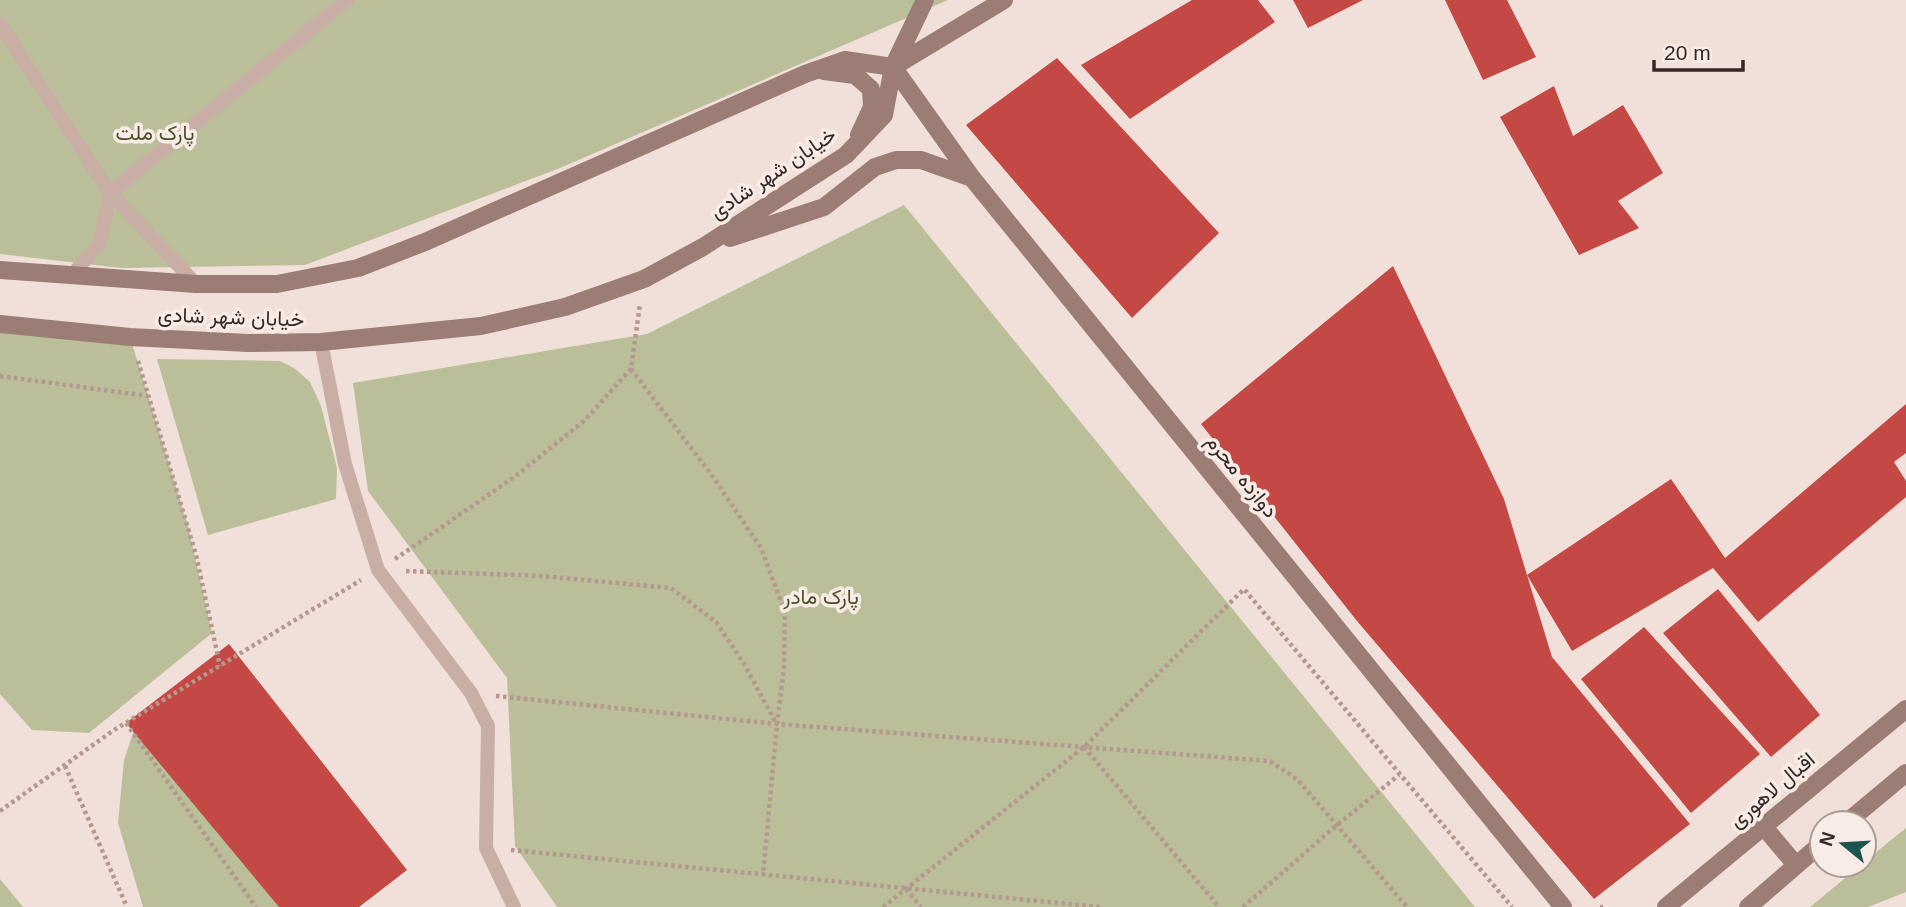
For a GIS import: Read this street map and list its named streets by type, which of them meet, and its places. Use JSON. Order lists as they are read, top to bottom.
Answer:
{
  "streets": {
    "main road": ["خیابان شهر شادی", "دوازده محرم", "اقبال لاهوری"]
  },
  "crossings": [
    ["خیابان شهر شادی", "دوازده محرم"]
  ],
  "parks": ["پارک ملت", "پارک مادر"],
  "scale_bar": "20 m",
  "north": "left"
}
